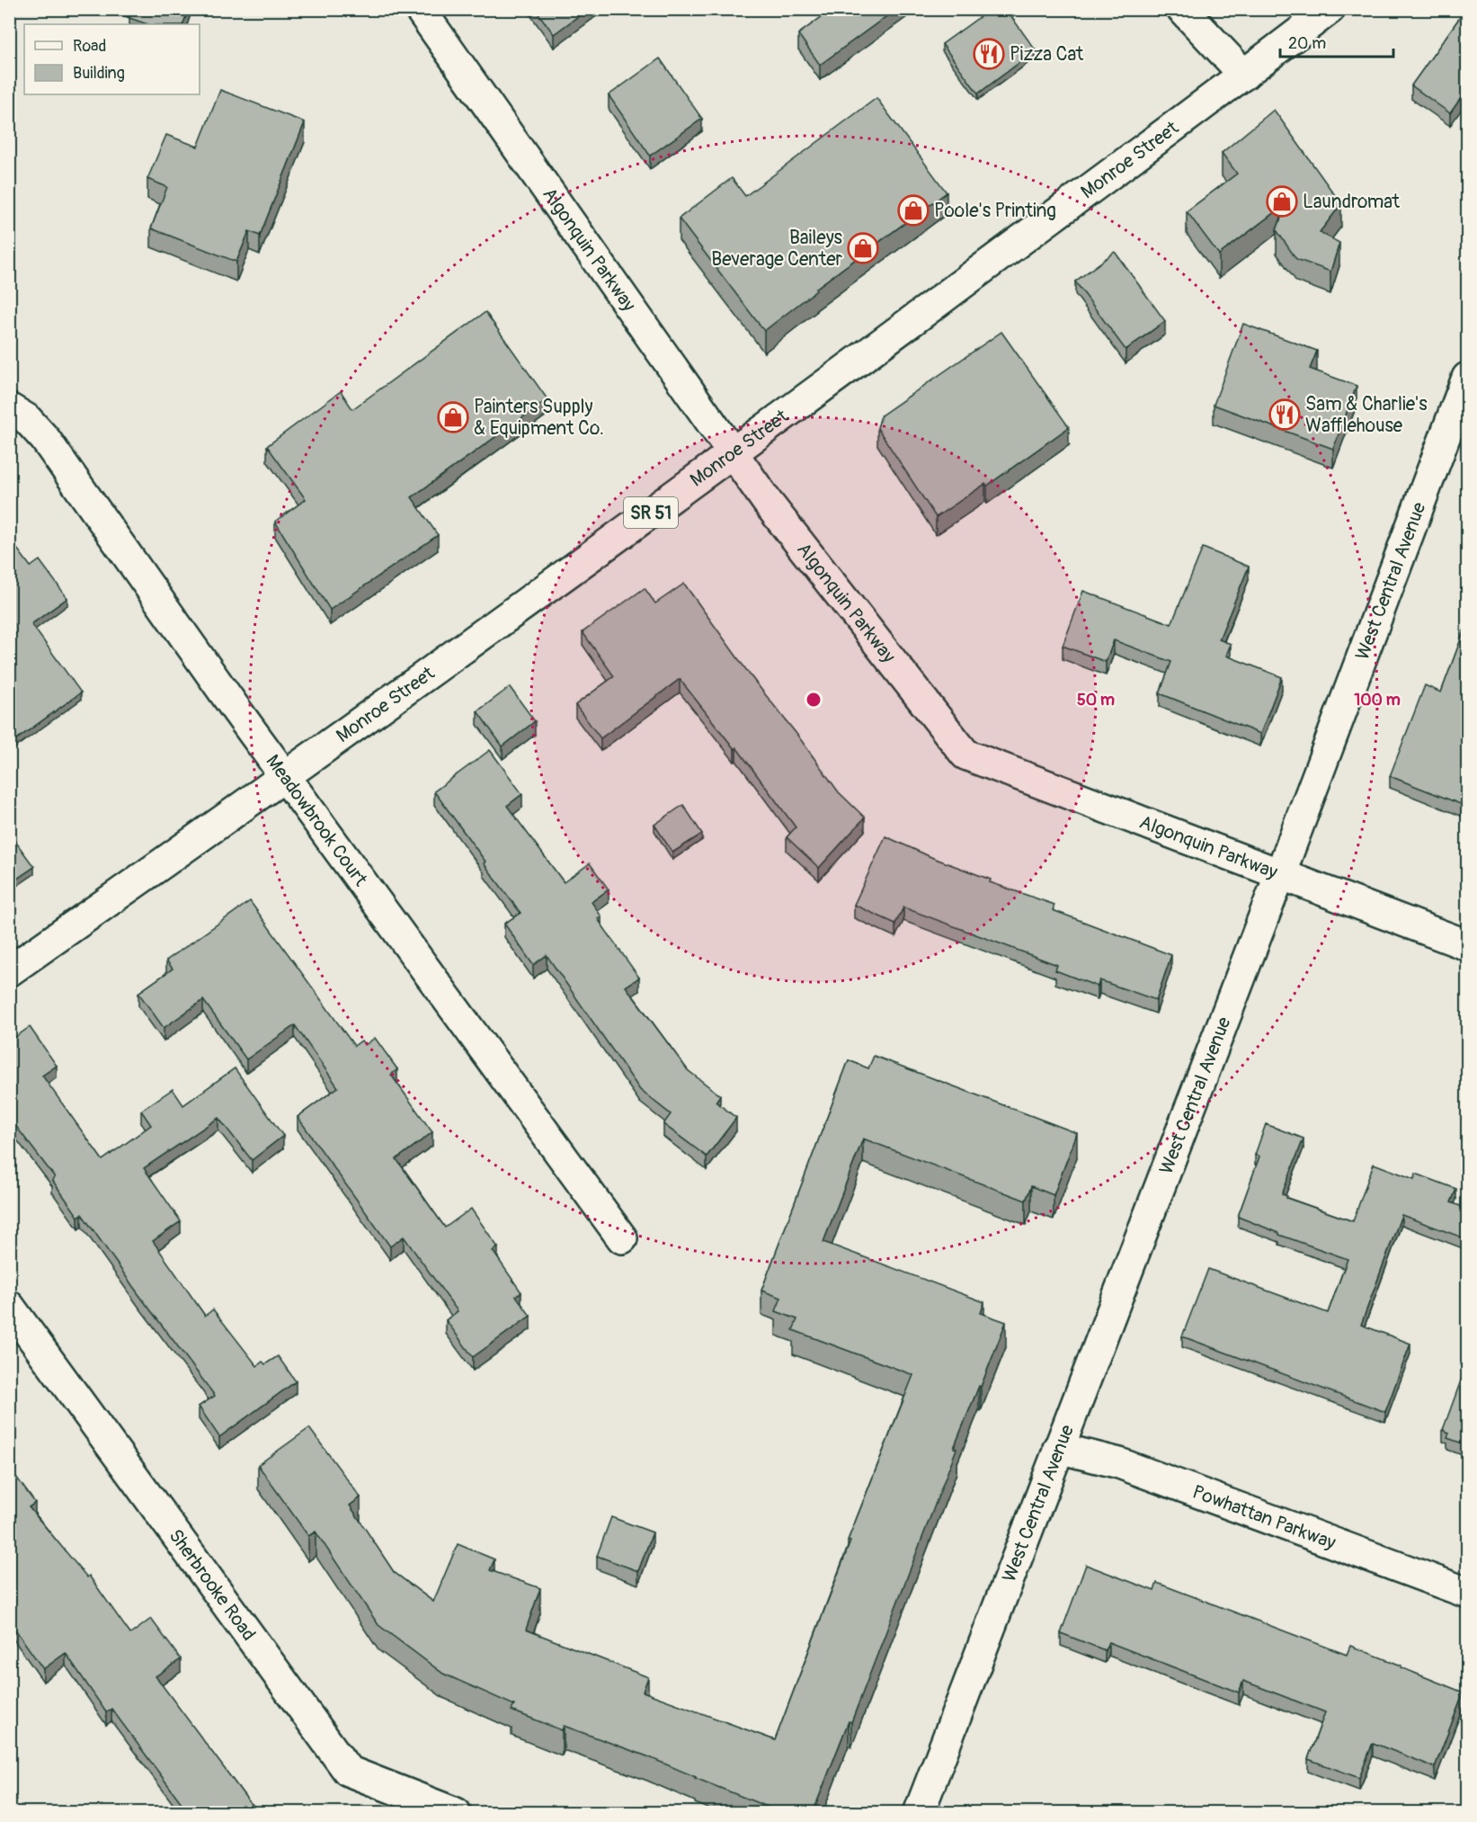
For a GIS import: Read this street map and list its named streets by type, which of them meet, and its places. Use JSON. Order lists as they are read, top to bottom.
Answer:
{
  "streets": {
    "street": [
      "Monroe Street",
      "Algonquin Parkway",
      "SR 51",
      "West Central Avenue",
      "Meadowbrook Court",
      "Powhattan Parkway",
      "Sherbrooke Road"
    ]
  },
  "crossings": [
    ["Monroe Street", "Algonquin Parkway"],
    ["Monroe Street", "Meadowbrook Court"],
    ["Algonquin Parkway", "West Central Avenue"],
    ["West Central Avenue", "Powhattan Parkway"]
  ],
  "places": {
    "restaurant": ["Pizza Cat", "Sam & Charlie's Wafflehouse"],
    "shop": [
      "Laundromat",
      "Poole's Printing",
      "Baileys Beverage Center",
      "Painters Supply & Equipment Co."
    ]
  },
  "legend": ["Road", "Building"],
  "scale_bar": "20 m",
  "rings": ["50 m", "100 m"]
}
